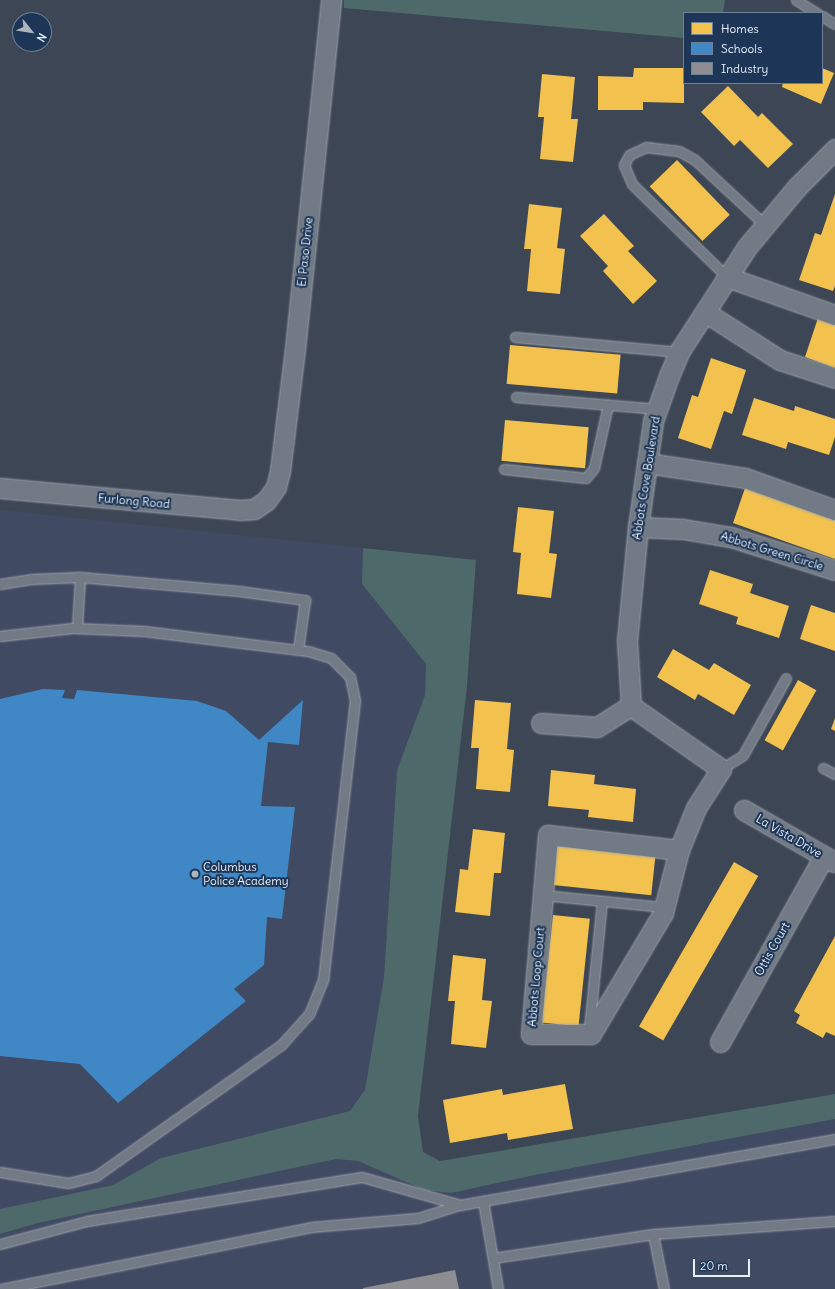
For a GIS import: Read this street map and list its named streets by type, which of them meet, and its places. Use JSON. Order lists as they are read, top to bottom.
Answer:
{
  "streets": {
    "street": [
      "El Paso Drive",
      "Abbots Cove Boulevard",
      "Furlong Road",
      "Abbots Green Circle",
      "La Vista Drive",
      "Ottis Court",
      "Abbots Loop Court"
    ]
  },
  "crossings": [
    ["El Paso Drive", "Furlong Road"],
    ["Abbots Cove Boulevard", "Abbots Green Circle"],
    ["La Vista Drive", "Ottis Court"]
  ],
  "places": ["Columbus Police Academy"],
  "legend": ["Homes", "Schools", "Industry"],
  "scale_bar": "20 m",
  "north": "bottom right"
}
